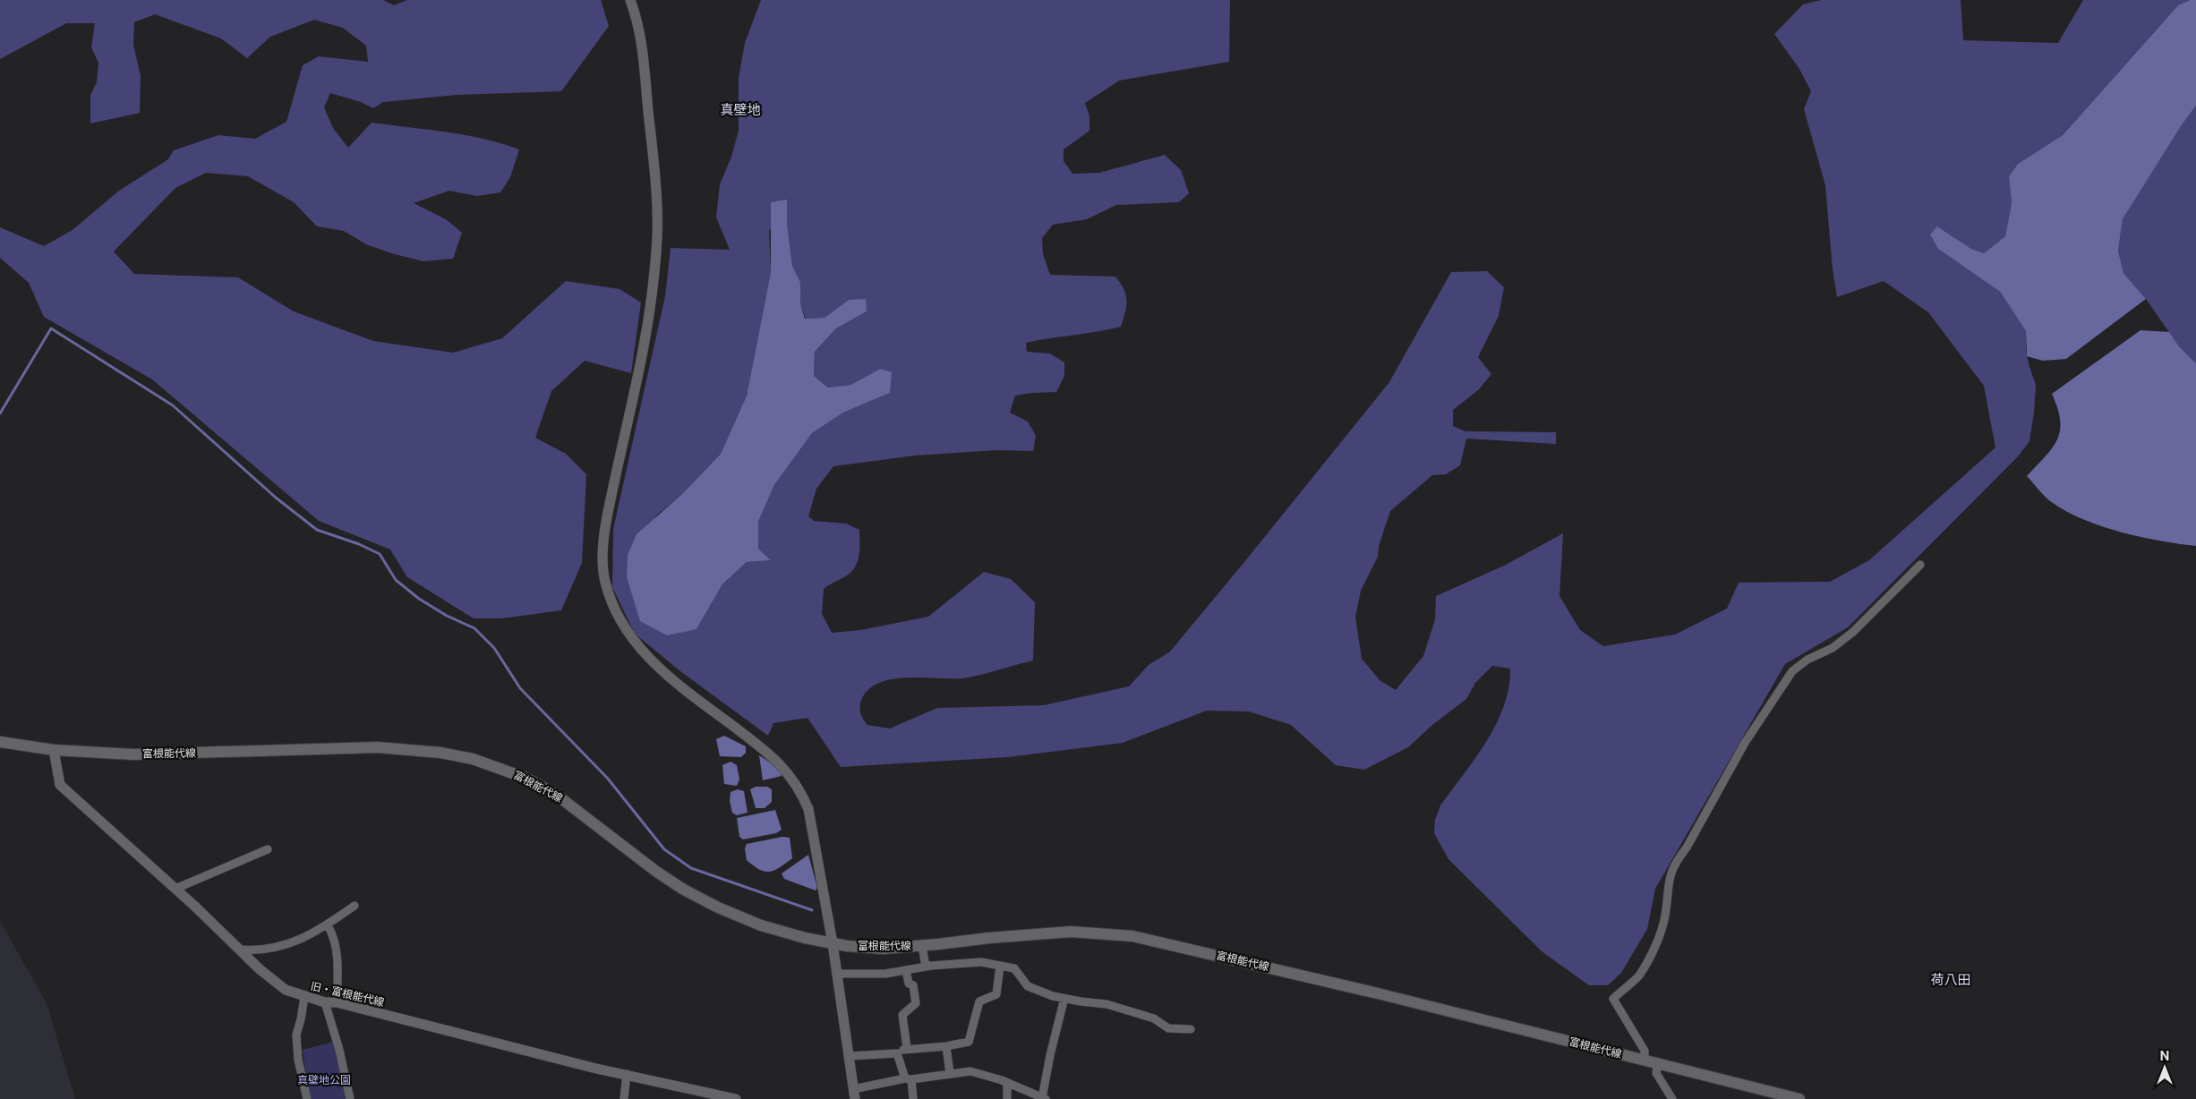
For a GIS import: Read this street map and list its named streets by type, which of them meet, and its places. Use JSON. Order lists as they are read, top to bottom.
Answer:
{
  "streets": {
    "main road": ["富根能代線"],
    "street": ["旧・富根能代線"]
  },
  "crossings": [
    ["富根能代線", "旧・富根能代線"]
  ],
  "districts": ["真壁地", "荷八田"],
  "parks": ["真壁地公園"],
  "north": "top"
}
